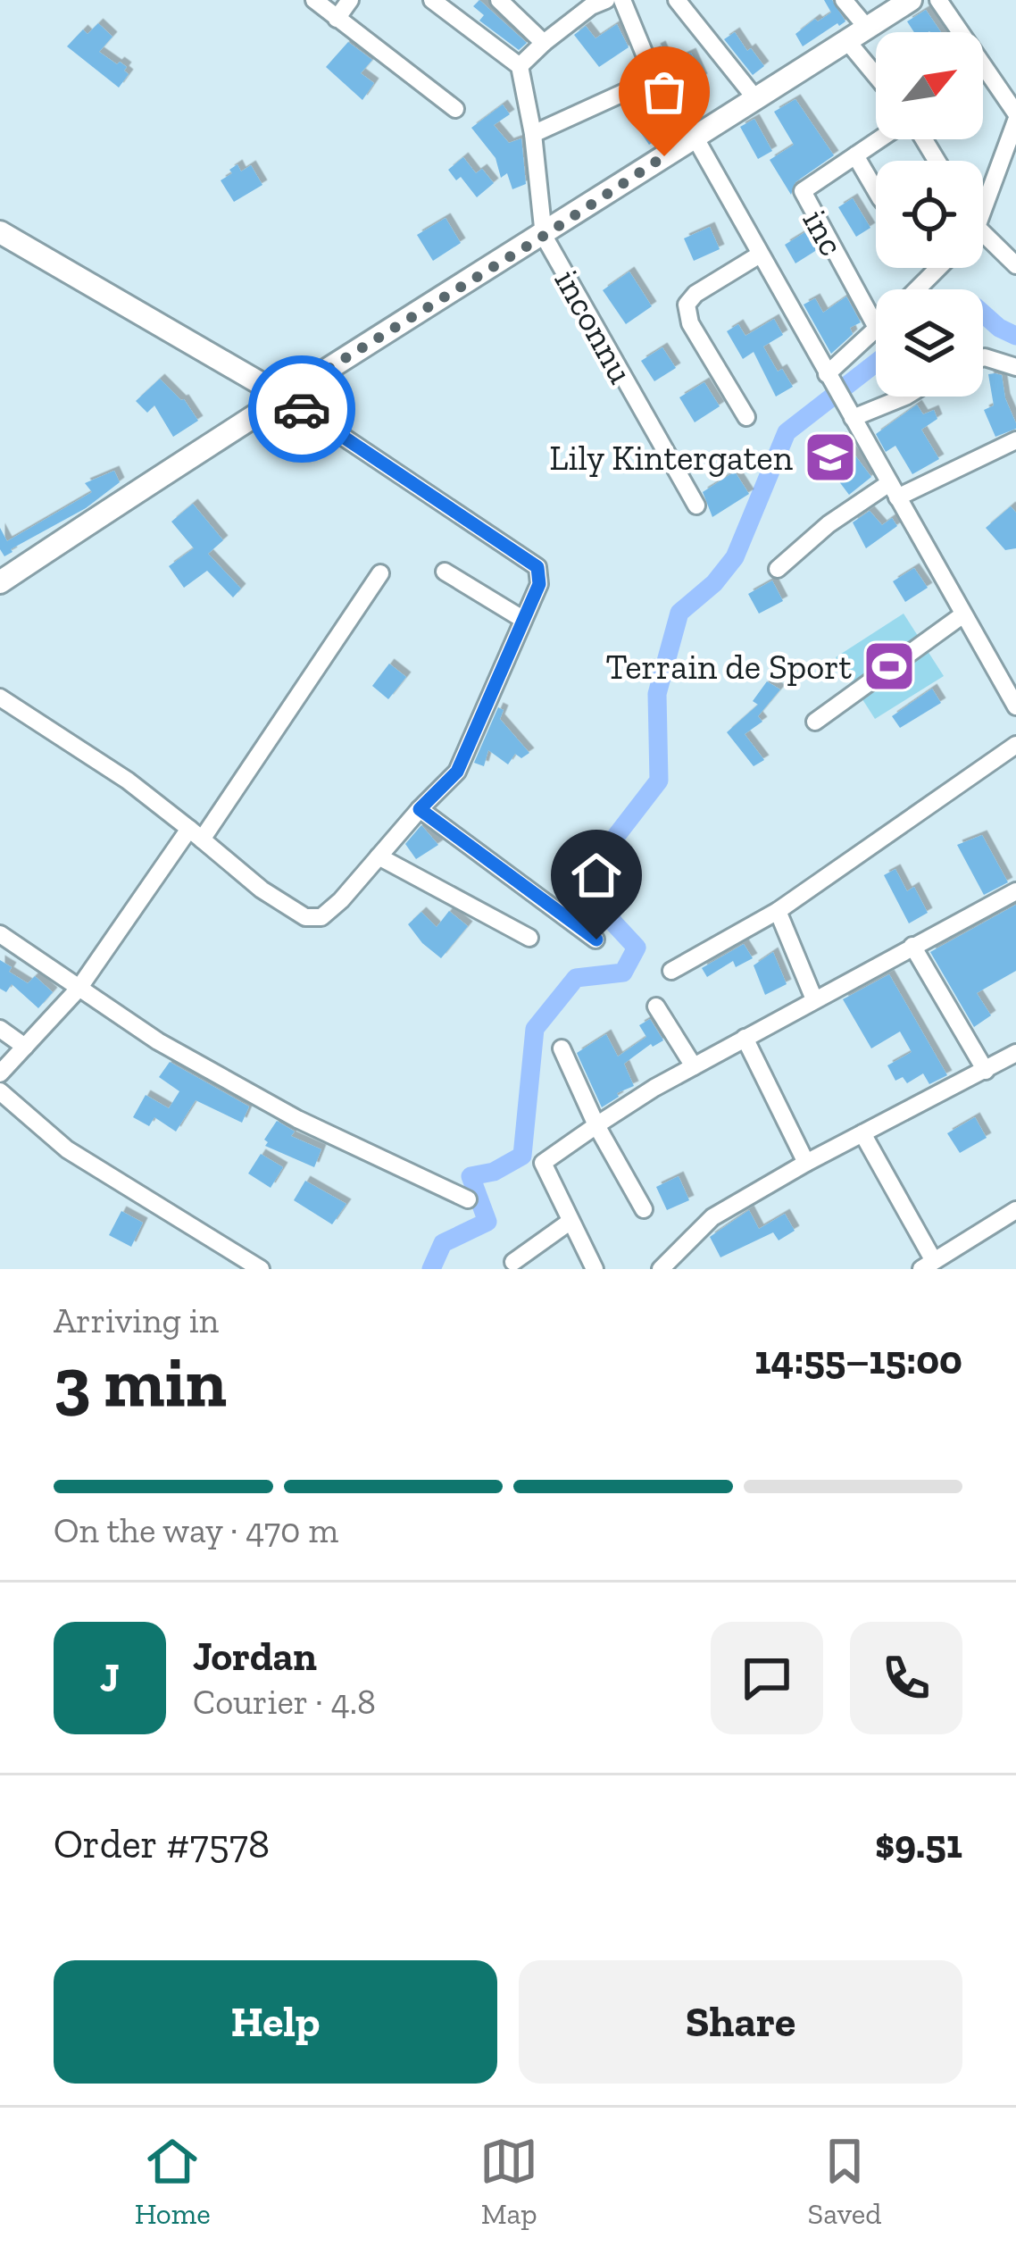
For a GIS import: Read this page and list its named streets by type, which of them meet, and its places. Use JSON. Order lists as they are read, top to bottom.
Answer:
{
  "streets": {
    "street": ["inc", "inconnu"]
  },
  "places": {
    "school or university": ["Lily Kintergaten"],
    "sports": ["Terrain de Sport"]
  },
  "north": "top right",
  "page": {
    "heading": ["3 min", "Arriving in", "14:55–15:00"],
    "panel": [
      "Jordan",
      "Courier · 4.8",
      "Order #7578",
      "$9.51"
    ],
    "bar": "On the way · 470 m",
    "round": "J",
    "buttons": ["Help", "Share"],
    "tabs": ["Home", "Map", "Saved"]
  }
}
